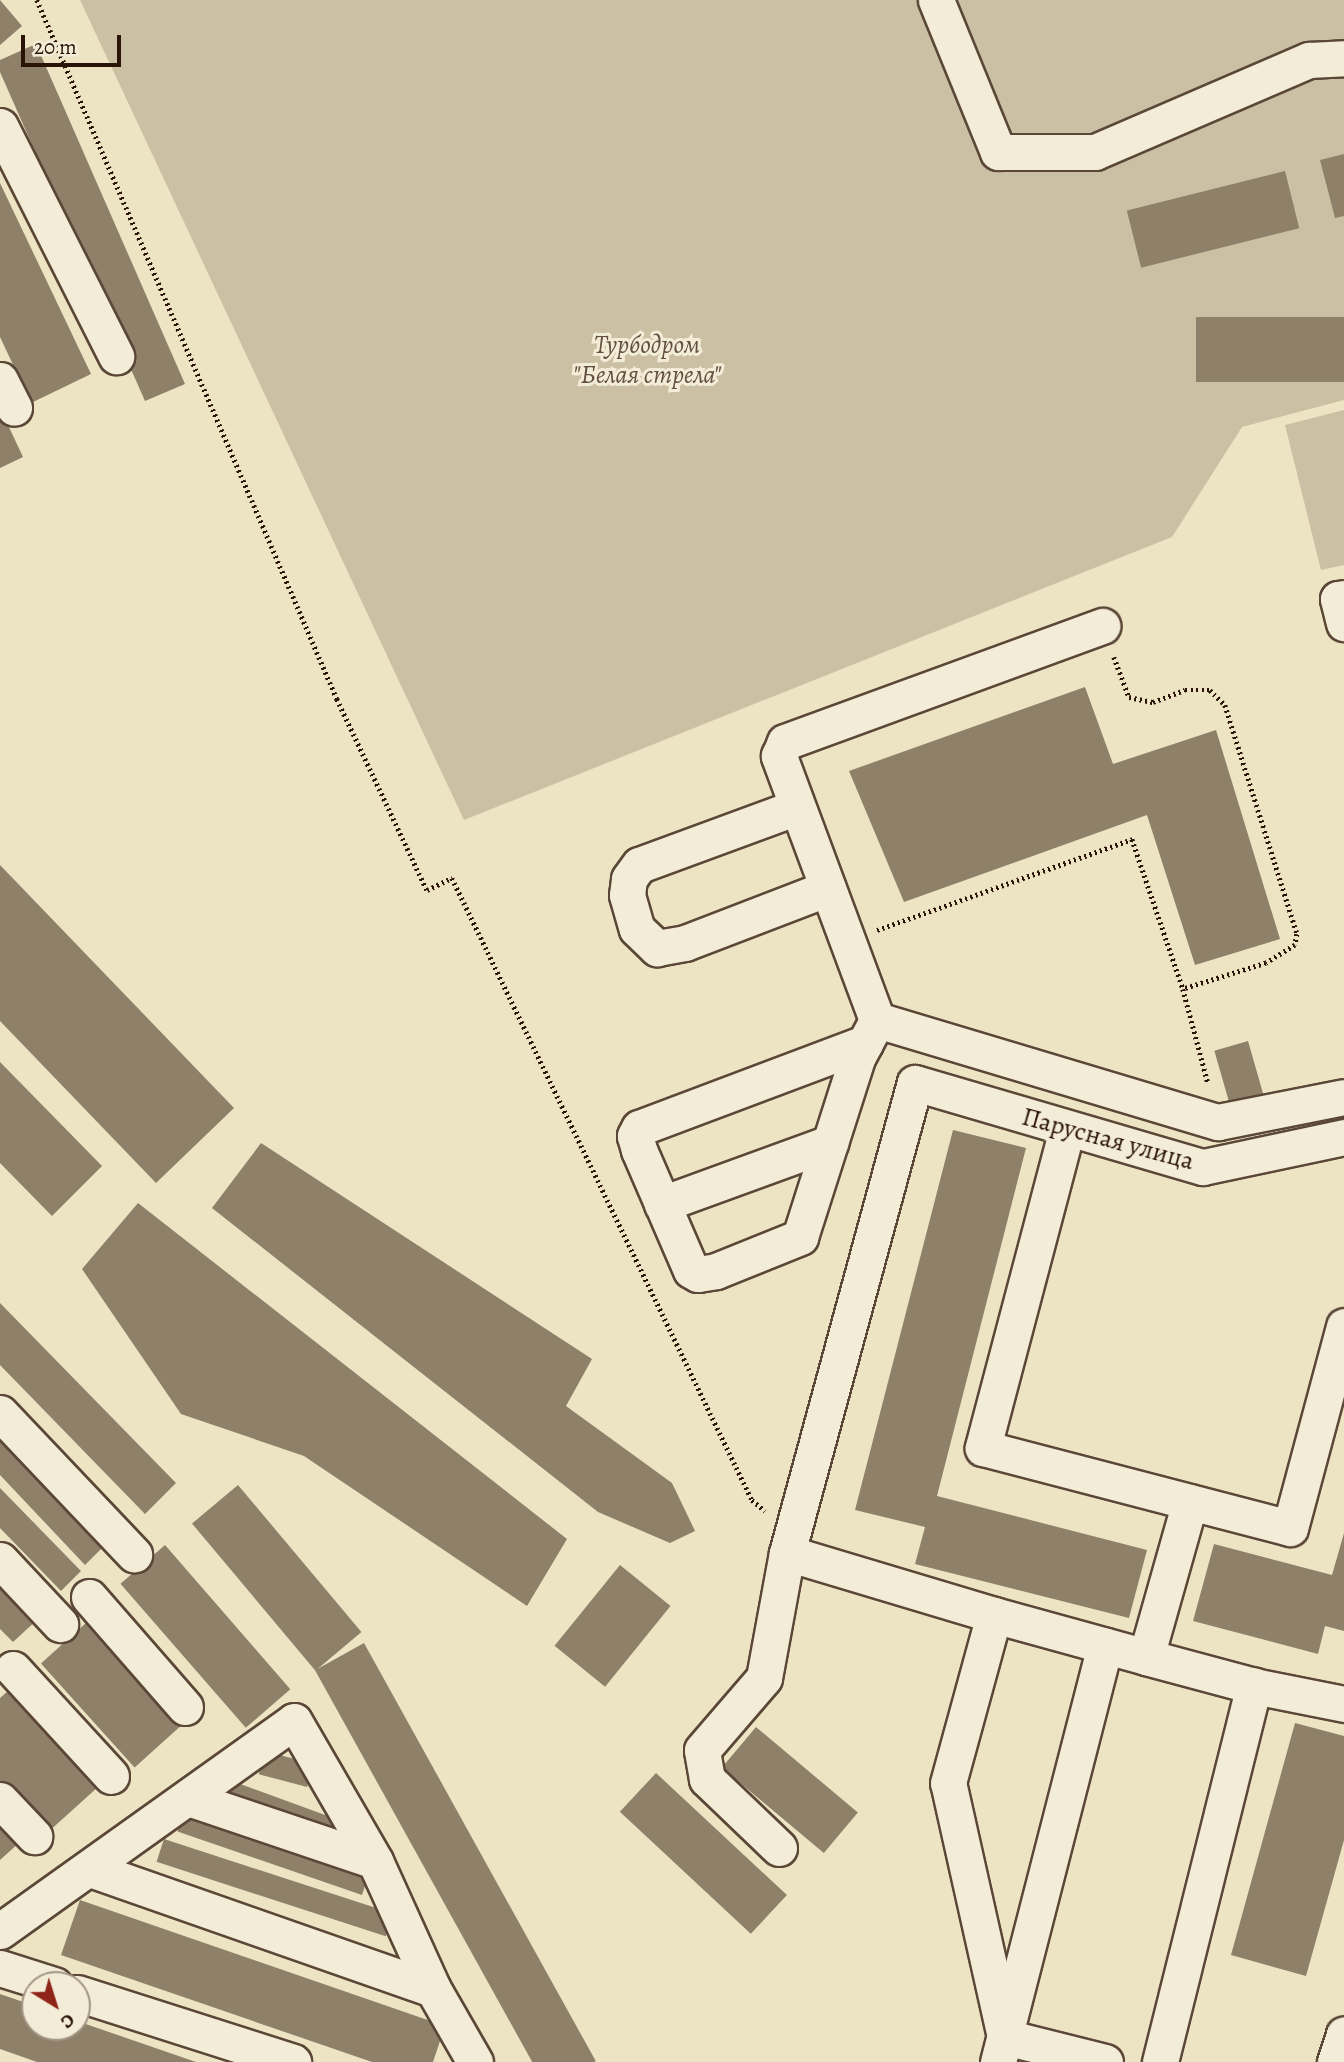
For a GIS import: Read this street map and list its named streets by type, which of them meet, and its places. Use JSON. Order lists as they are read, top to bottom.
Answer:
{
  "streets": {
    "street": ["Парусная улица"]
  },
  "parks": ["Турбодром \"Белая стрела\""],
  "scale_bar": "20 m",
  "north": "bottom right"
}
